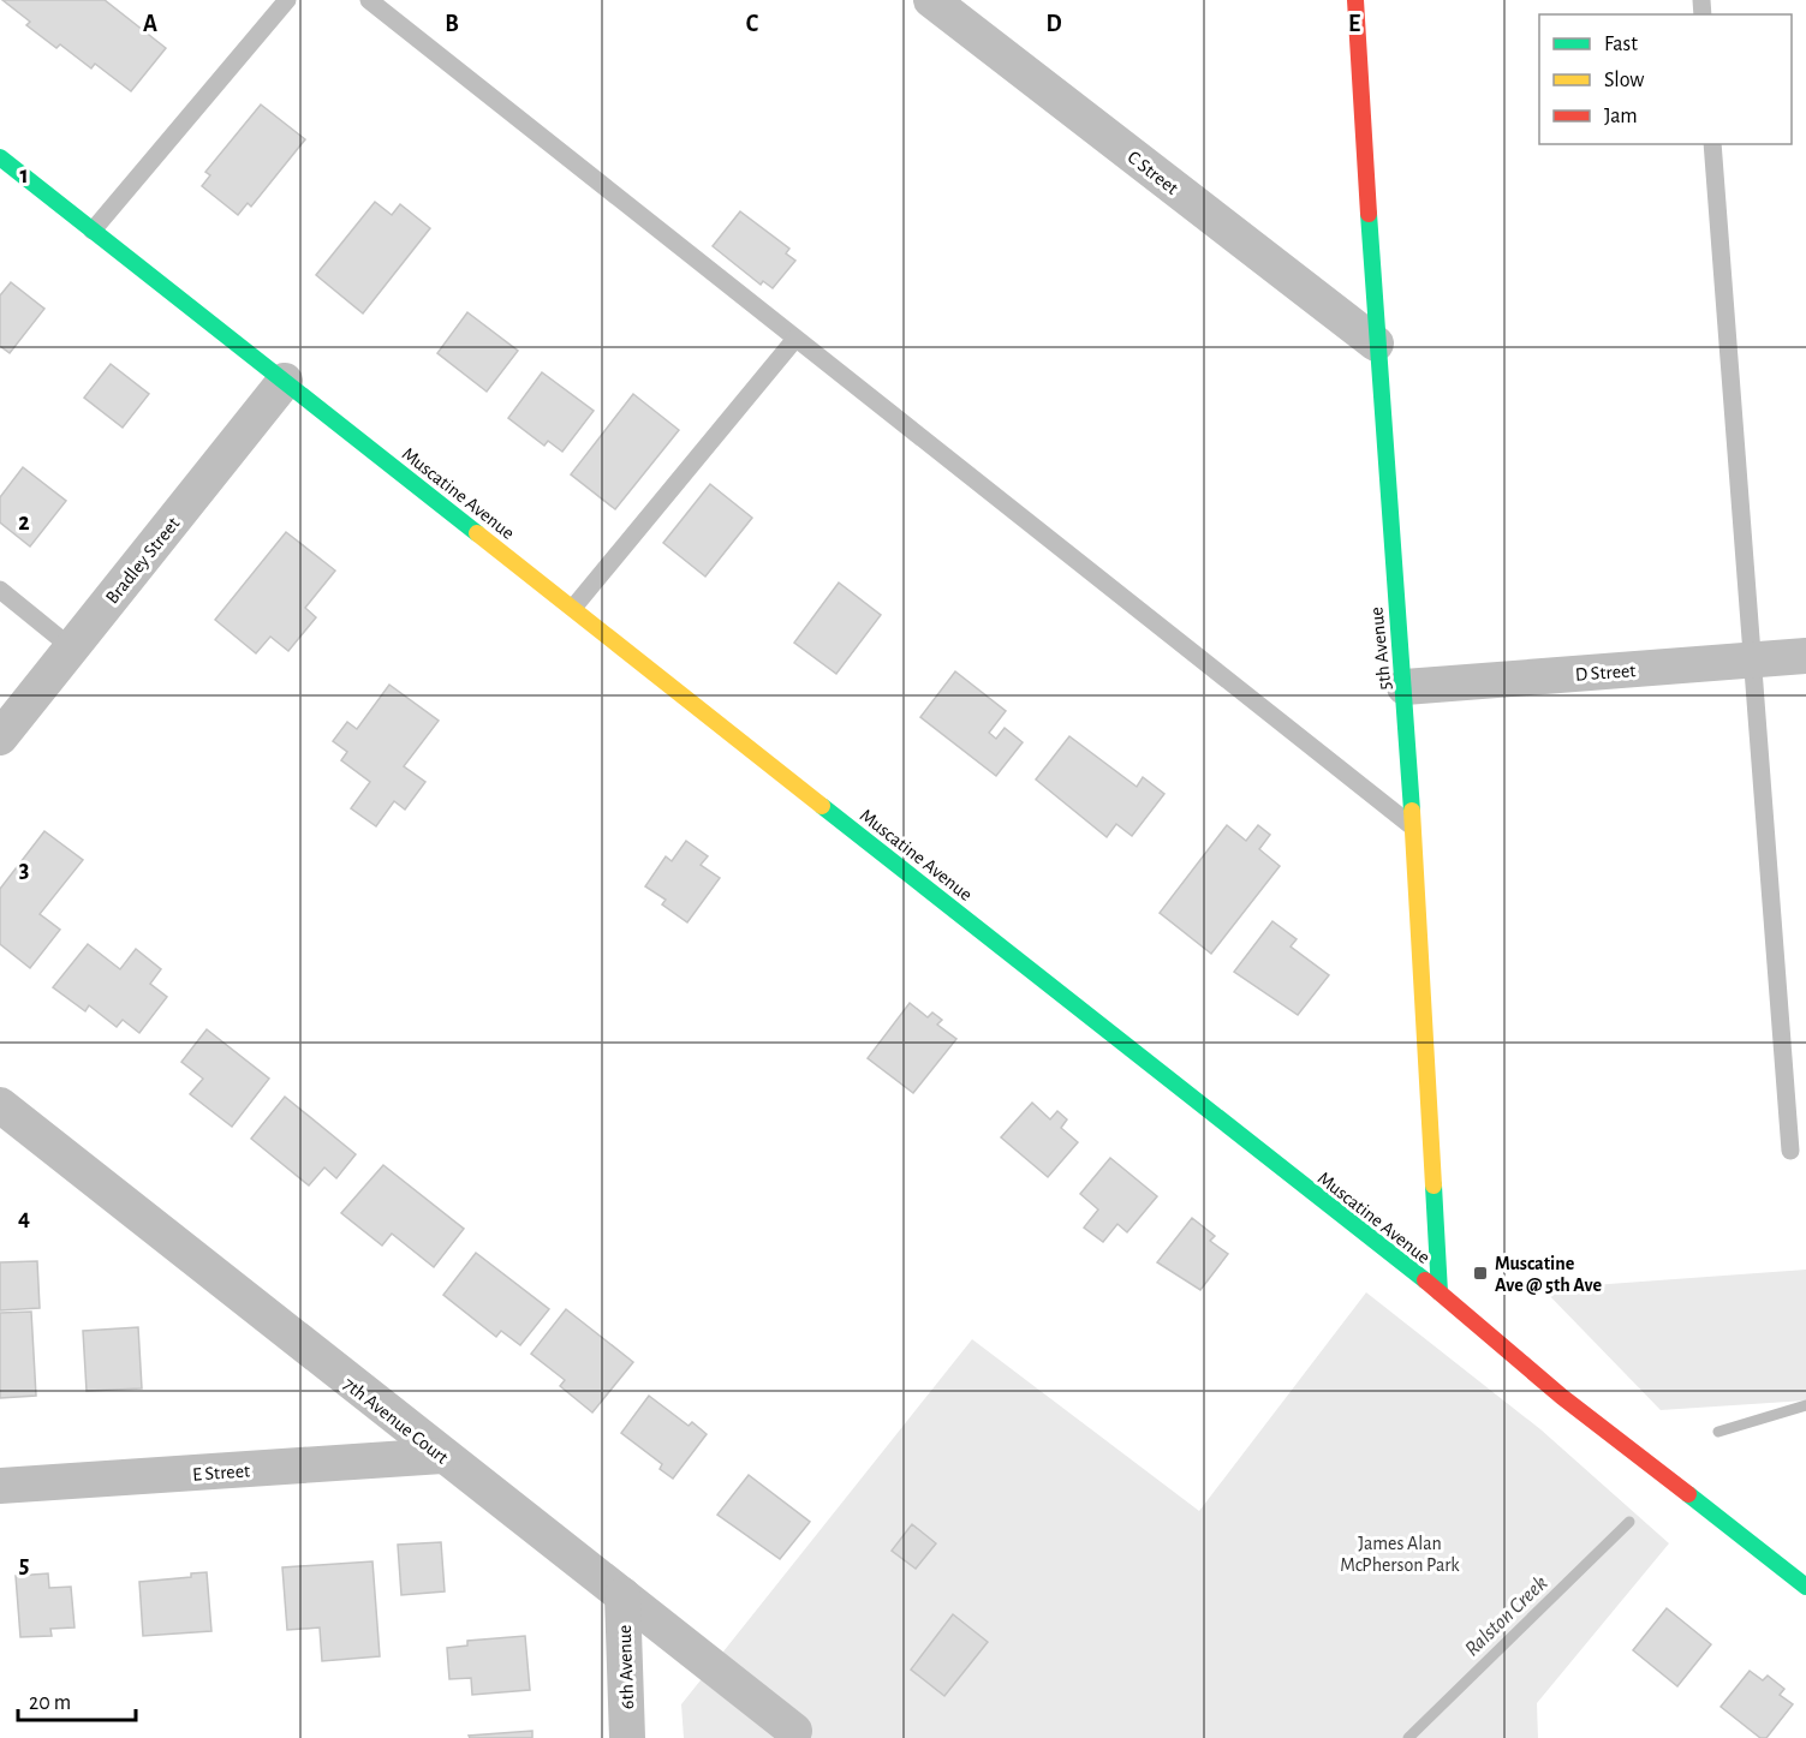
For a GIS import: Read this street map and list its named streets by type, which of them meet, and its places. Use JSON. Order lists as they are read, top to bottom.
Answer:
{
  "streets": {
    "main road": ["Muscatine Avenue", "5th Avenue"],
    "street": [
      "C Street",
      "Bradley Street",
      "D Street",
      "7th Avenue Court",
      "E Street",
      "6th Avenue"
    ]
  },
  "crossings": [
    ["C Street", "5th Avenue"],
    ["Muscatine Avenue", "Bradley Street"],
    ["Muscatine Avenue", "5th Avenue"],
    ["5th Avenue", "D Street"],
    ["7th Avenue Court", "E Street"],
    ["7th Avenue Court", "6th Avenue"]
  ],
  "water": ["Ralston Creek"],
  "parks": ["James Alan McPherson Park"],
  "places": {
    "transit": ["Muscatine Ave @ 5th Ave"]
  },
  "legend": ["Fast", "Slow", "Jam"],
  "scale_bar": "20 m",
  "grid": {
    "columns": [
      "A",
      "B",
      "C",
      "D",
      "E"
    ],
    "rows": [
      "1",
      "2",
      "3",
      "4",
      "5"
    ]
  }
}
